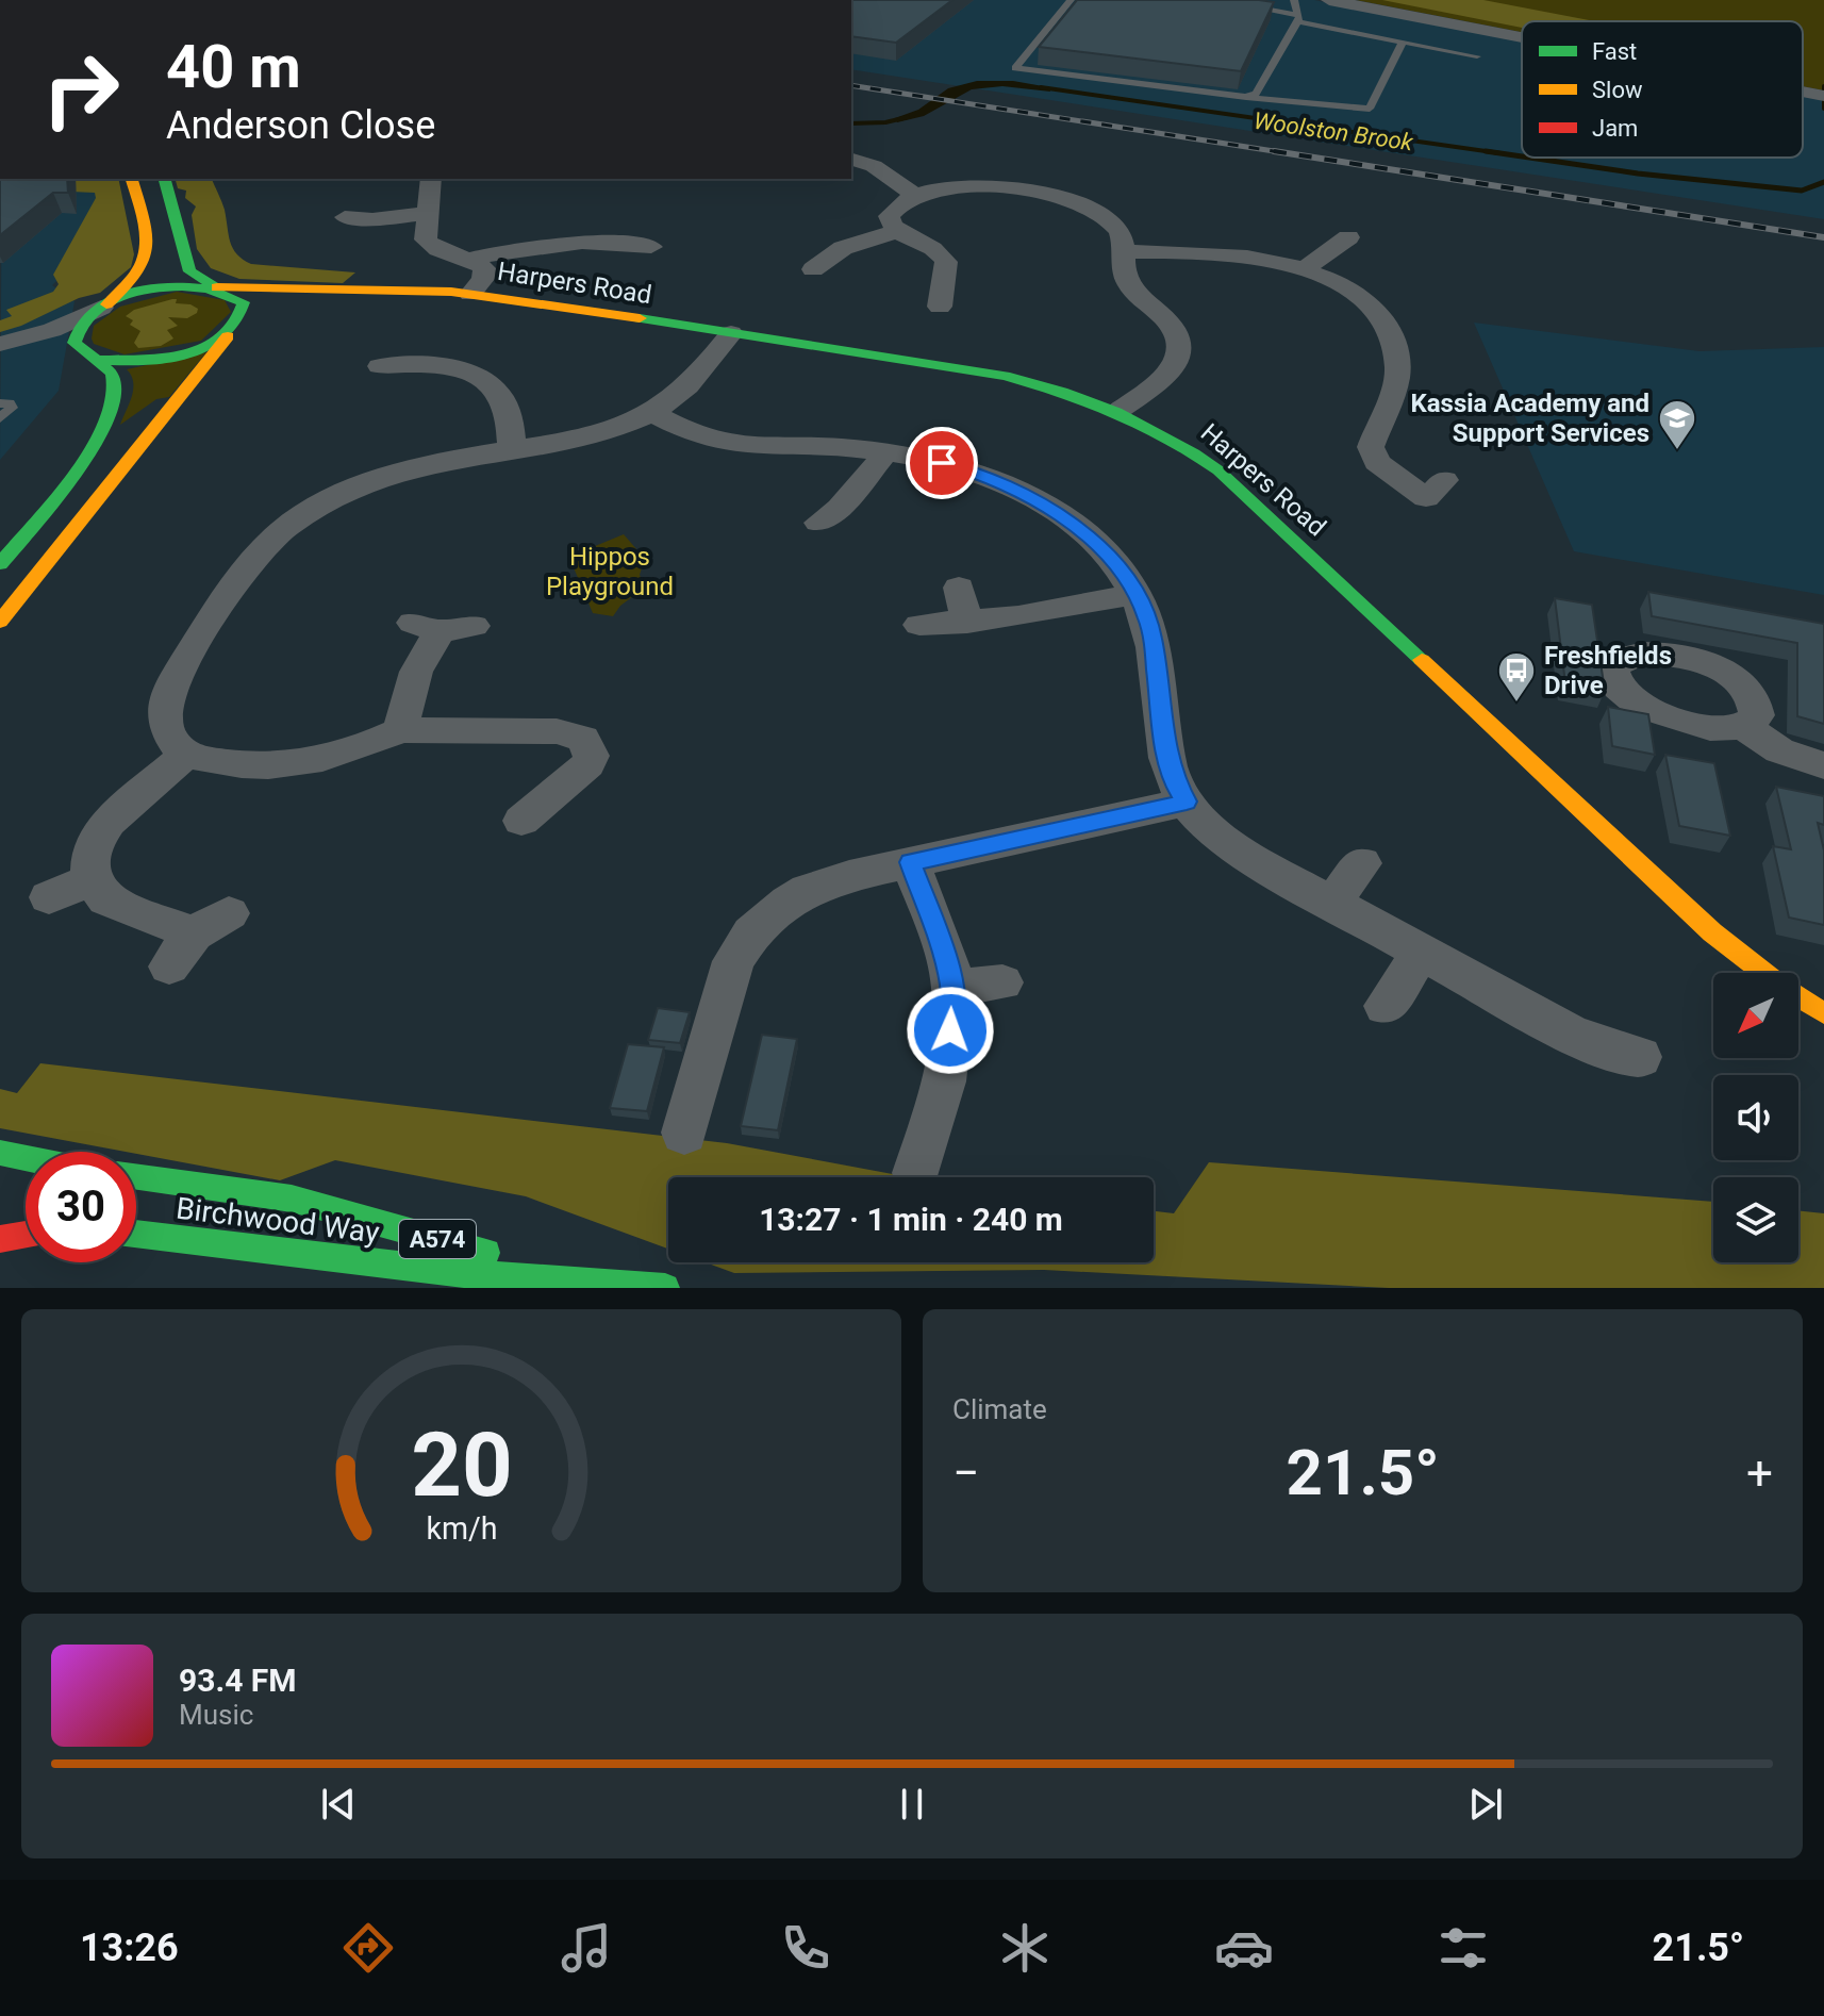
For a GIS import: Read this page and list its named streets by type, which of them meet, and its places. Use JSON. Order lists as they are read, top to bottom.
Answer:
{
  "streets": {
    "main road": ["Harpers Road", "Birchwood Way", "A574"]
  },
  "water": ["Woolston Brook"],
  "parks": ["Hippos Playground"],
  "places": {
    "school or university": ["Kassia Academy and Support Services"],
    "bus stop": ["Freshfields Drive"]
  },
  "legend": ["Fast", "Slow", "Jam"],
  "north": "bottom left",
  "page": {
    "turn": ["40 m", "Anderson Close"],
    "limit": "30",
    "trip": "13:27 · 1 min · 240 m",
    "tile": "Climate",
    "heat": ["−", "21.5°", "+"],
    "song": ["93.4 FM", "Music"],
    "tabs": ["13:26", "21.5°"],
    "gauge": ["20", "km/h"]
  }
}
